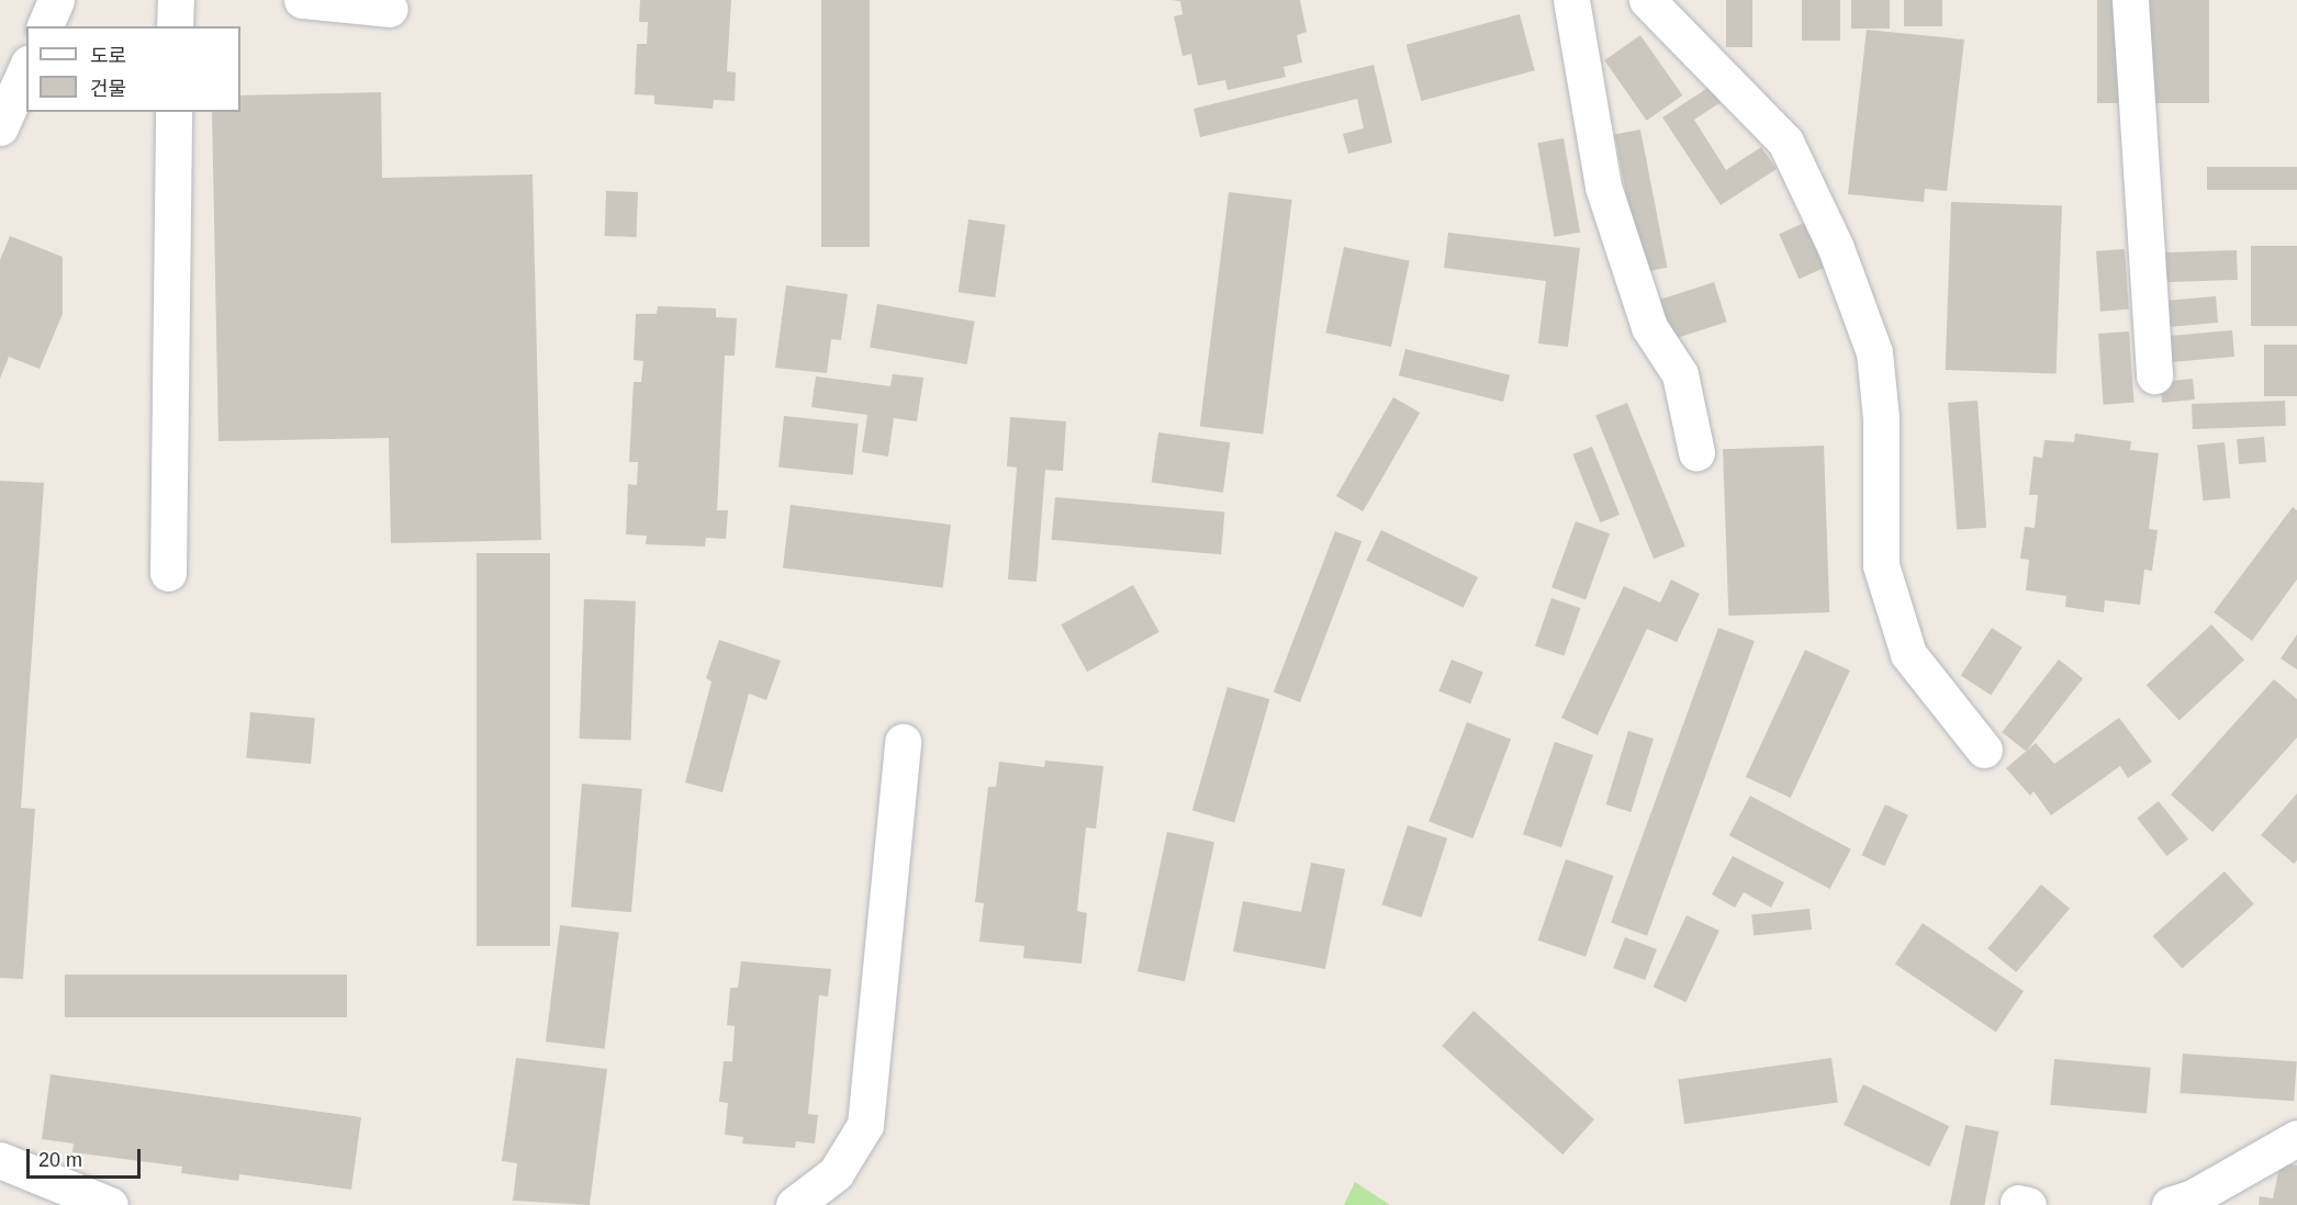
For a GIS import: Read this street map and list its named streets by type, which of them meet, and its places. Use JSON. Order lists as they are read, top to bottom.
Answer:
{
  "legend": ["도로", "건물"],
  "scale_bar": "20 m"
}
